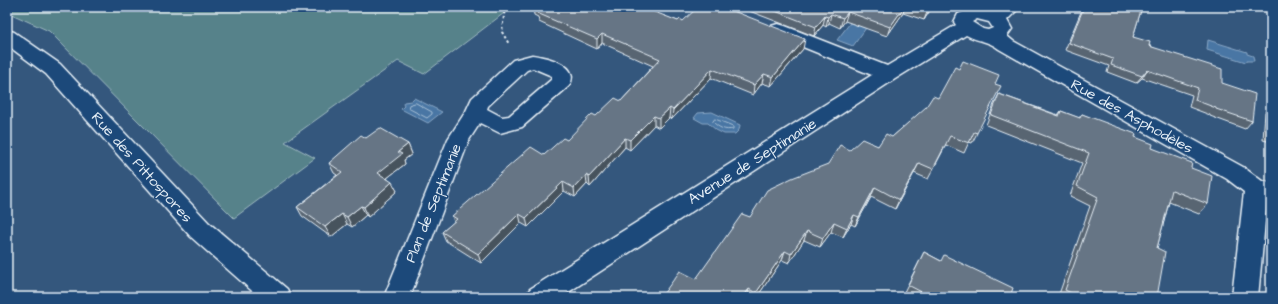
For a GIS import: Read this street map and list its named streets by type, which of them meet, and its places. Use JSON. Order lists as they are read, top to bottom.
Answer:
{
  "streets": {
    "street": [
      "Rue des Asphodèles",
      "Avenue de Septimanie",
      "Rue des Pittospores",
      "Plan de Septimanie"
    ]
  },
  "crossings": [
    ["Rue des Asphodèles", "Avenue de Septimanie"]
  ]
}
